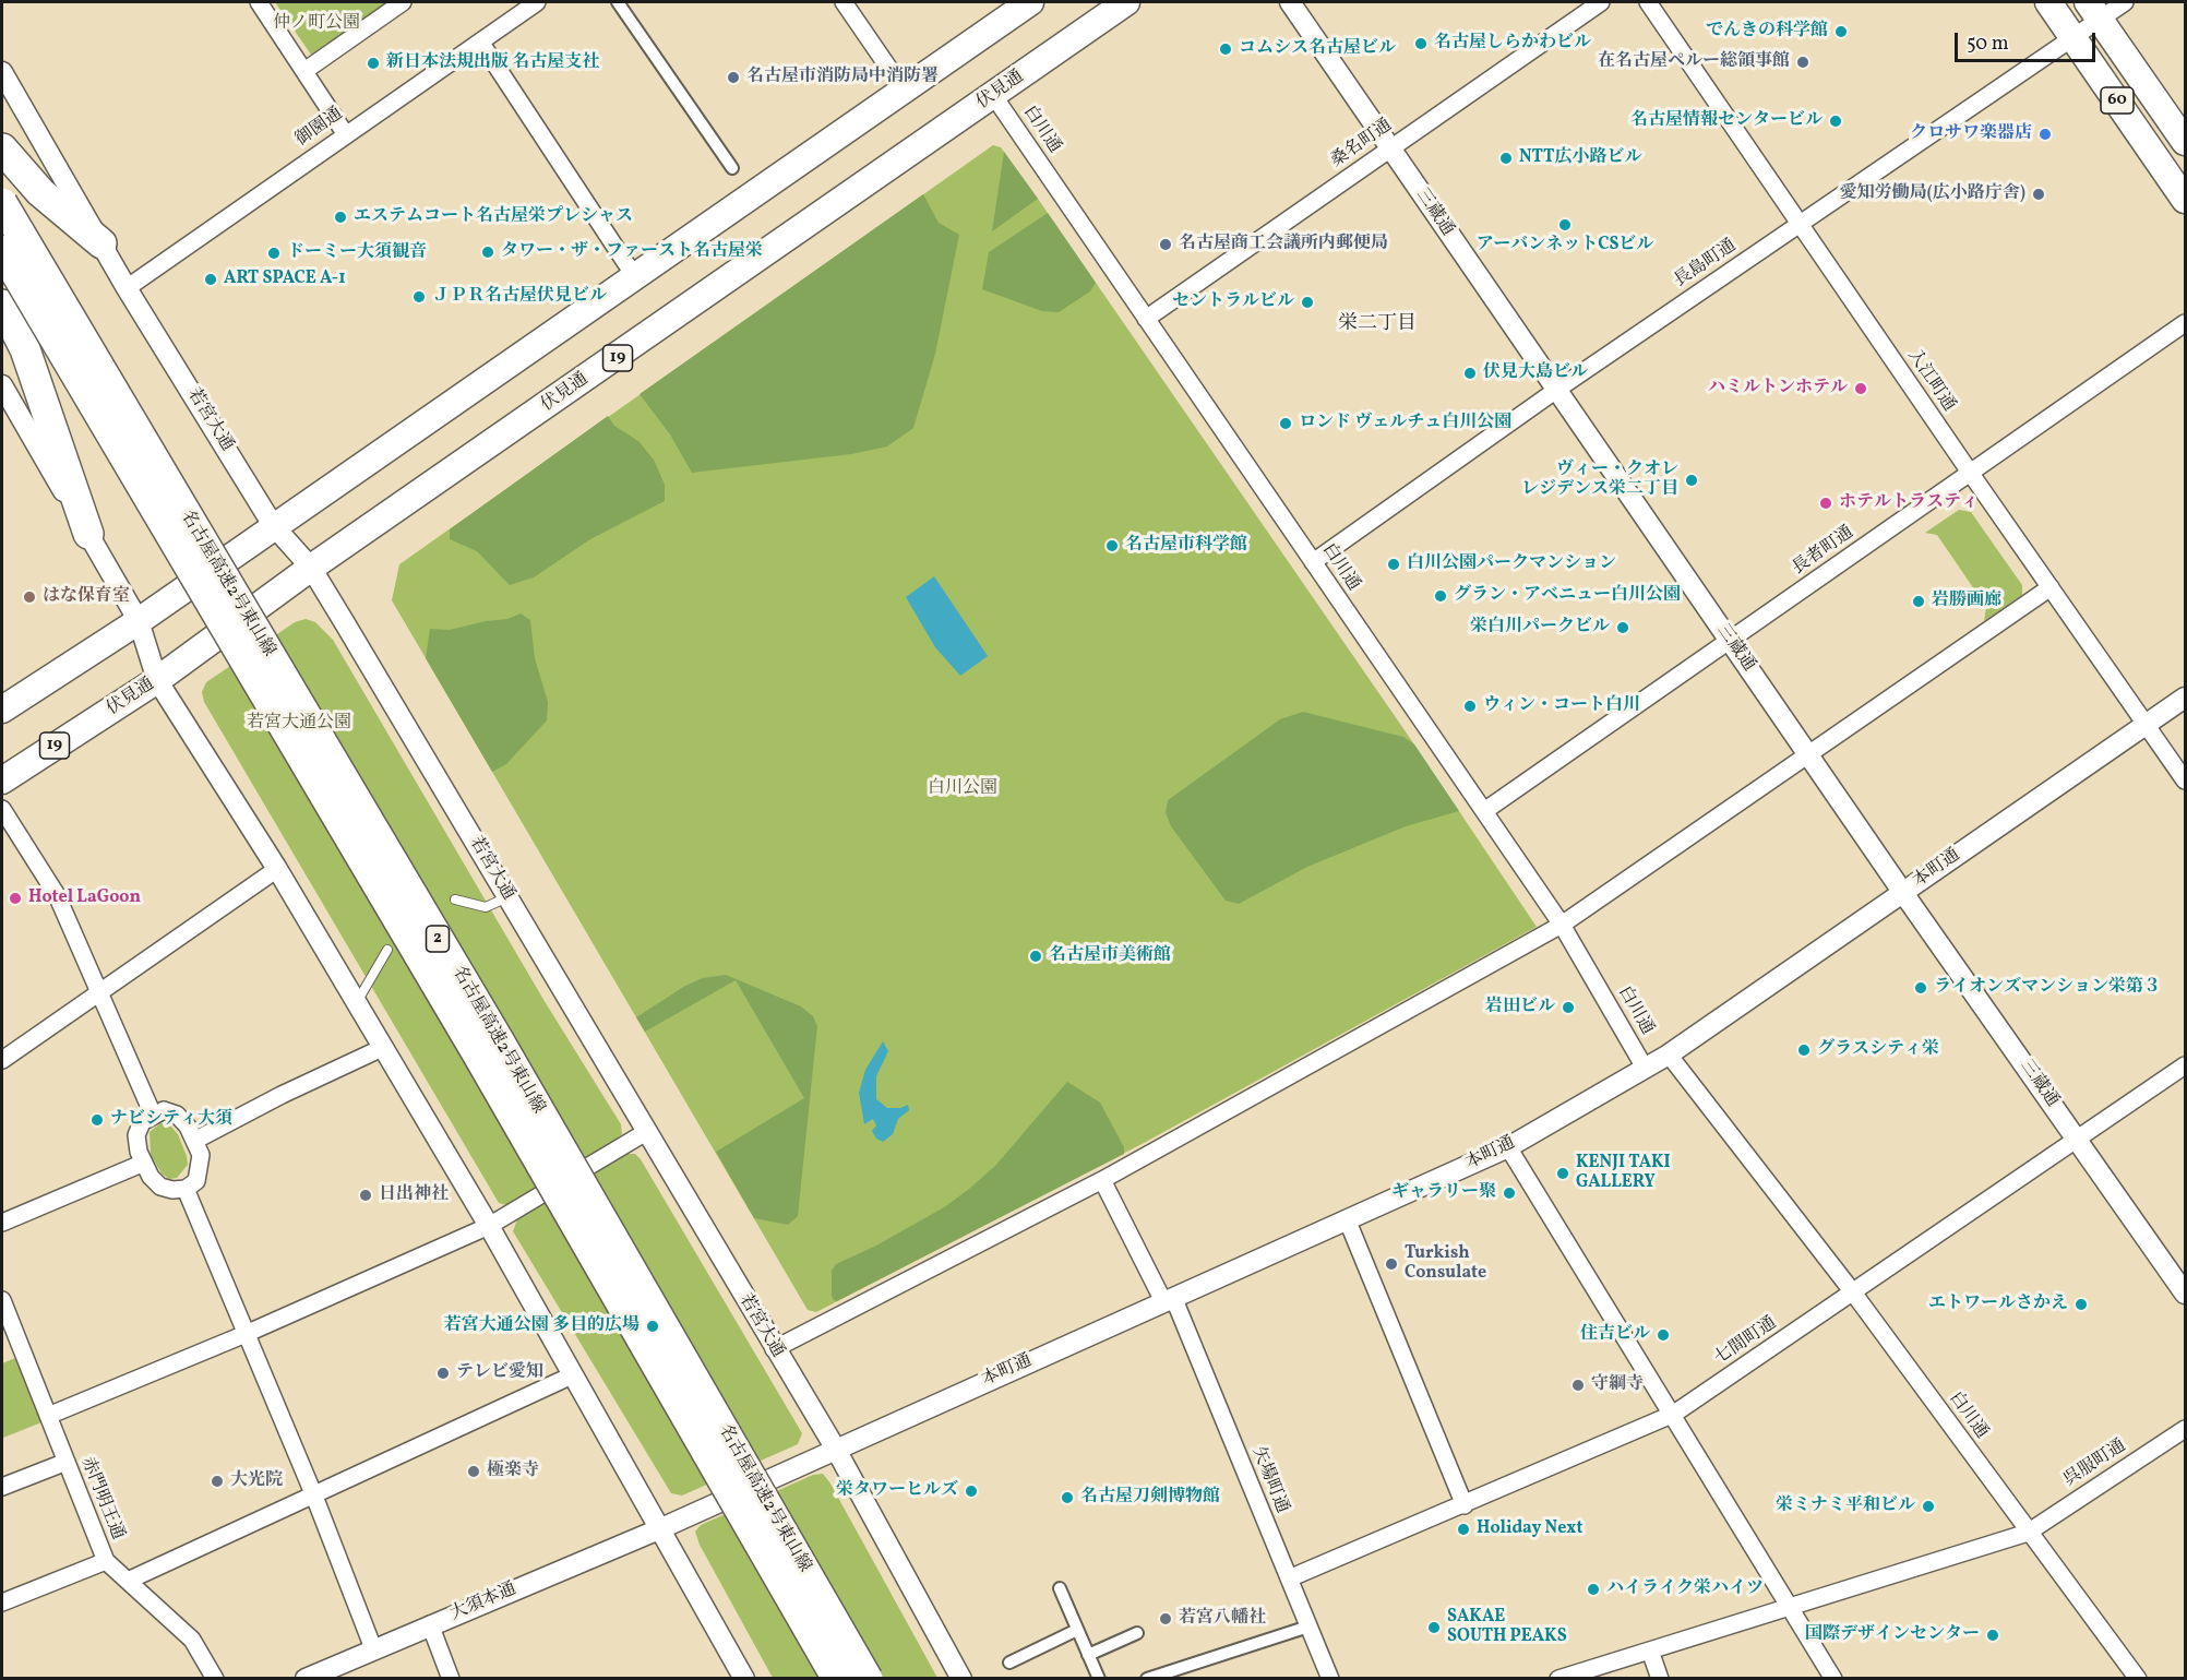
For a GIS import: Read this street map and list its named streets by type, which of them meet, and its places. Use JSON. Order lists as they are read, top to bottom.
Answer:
{
  "streets": {
    "highway": ["名古屋高速2号東山線", "2"],
    "main road": ["伏見通", "60", "19"],
    "street": [
      "御園通",
      "白川通",
      "桑名町通",
      "三蔵通",
      "長島町通",
      "入江町通",
      "若宮大通",
      "長者町通",
      "本町通",
      "七間町通",
      "呉服町通",
      "矢場町通",
      "赤門明王通",
      "大須本通"
    ]
  },
  "crossings": [
    ["伏見通", "白川通"],
    ["伏見通", "若宮大通"],
    ["60", "長島町通"],
    ["御園通", "若宮大通"],
    ["白川通", "桑名町通"],
    ["白川通", "長島町通"],
    ["白川通", "長者町通"],
    ["白川通", "本町通"],
    ["白川通", "七間町通"],
    ["白川通", "呉服町通"],
    ["桑名町通", "三蔵通"],
    ["三蔵通", "長島町通"],
    ["三蔵通", "長者町通"],
    ["三蔵通", "本町通"],
    ["三蔵通", "七間町通"],
    ["長島町通", "入江町通"],
    ["入江町通", "長者町通"],
    ["入江町通", "本町通"],
    ["若宮大通", "本町通"],
    ["本町通", "矢場町通"],
    ["本町通", "大須本通"],
    ["七間町通", "矢場町通"]
  ],
  "districts": ["栄二丁目"],
  "parks": ["仲ノ町公園", "若宮大通公園", "白川公園"],
  "places": [
    "でんきの科学館",
    "名古屋しらかわビル",
    "コムシス名古屋ビル",
    "在名古屋ペルー総領事館",
    "新日本法規出版 名古屋支社",
    "名古屋市消防局中消防署",
    "名古屋情報センタービル",
    "クロサワ楽器店",
    "NTT広小路ビル",
    "愛知労働局(広小路庁舎)",
    "エステムコート名古屋栄プレシャス",
    "アーバンネットCSビル",
    "名古屋商工会議所内郵便局",
    "タワー・ザ・ファースト名古屋栄",
    "ドーミー大須観音",
    "ART SPACE A-1",
    "ＪＰＲ名古屋伏見ビル",
    "セントラルビル",
    "伏見大島ビル",
    "ハミルトンホテル",
    "ロンド ヴェルチュ白川公園",
    "ヴィー・クオレ レジデンス栄二丁目",
    "ホテルトラスティ",
    "名古屋市科学館",
    "白川公園パークマンション",
    "グラン・アベニュー白川公園",
    "はな保育室",
    "岩勝画廊",
    "栄白川パークビル",
    "ウィン・コート白川",
    "Hotel LaGoon",
    "名古屋市美術館",
    "ライオンズマンション栄第３",
    "岩田ビル",
    "グラスシティ栄",
    "ナビシティ大須",
    "KENJI TAKI GALLERY",
    "ギャラリー聚",
    "日出神社",
    "Turkish Consulate",
    "エトワールさかえ",
    "若宮大通公園 多目的広場",
    "住吉ビル",
    "テレビ愛知",
    "守綱寺",
    "極楽寺",
    "大光院",
    "栄タワーヒルズ",
    "名古屋刀剣博物館",
    "栄ミナミ平和ビル",
    "Holiday Next",
    "ハイライク栄ハイツ",
    "若宮八幡社",
    "SAKAE SOUTH PEAKS",
    "国際デザインセンター"
  ],
  "scale_bar": "50 m"
}
